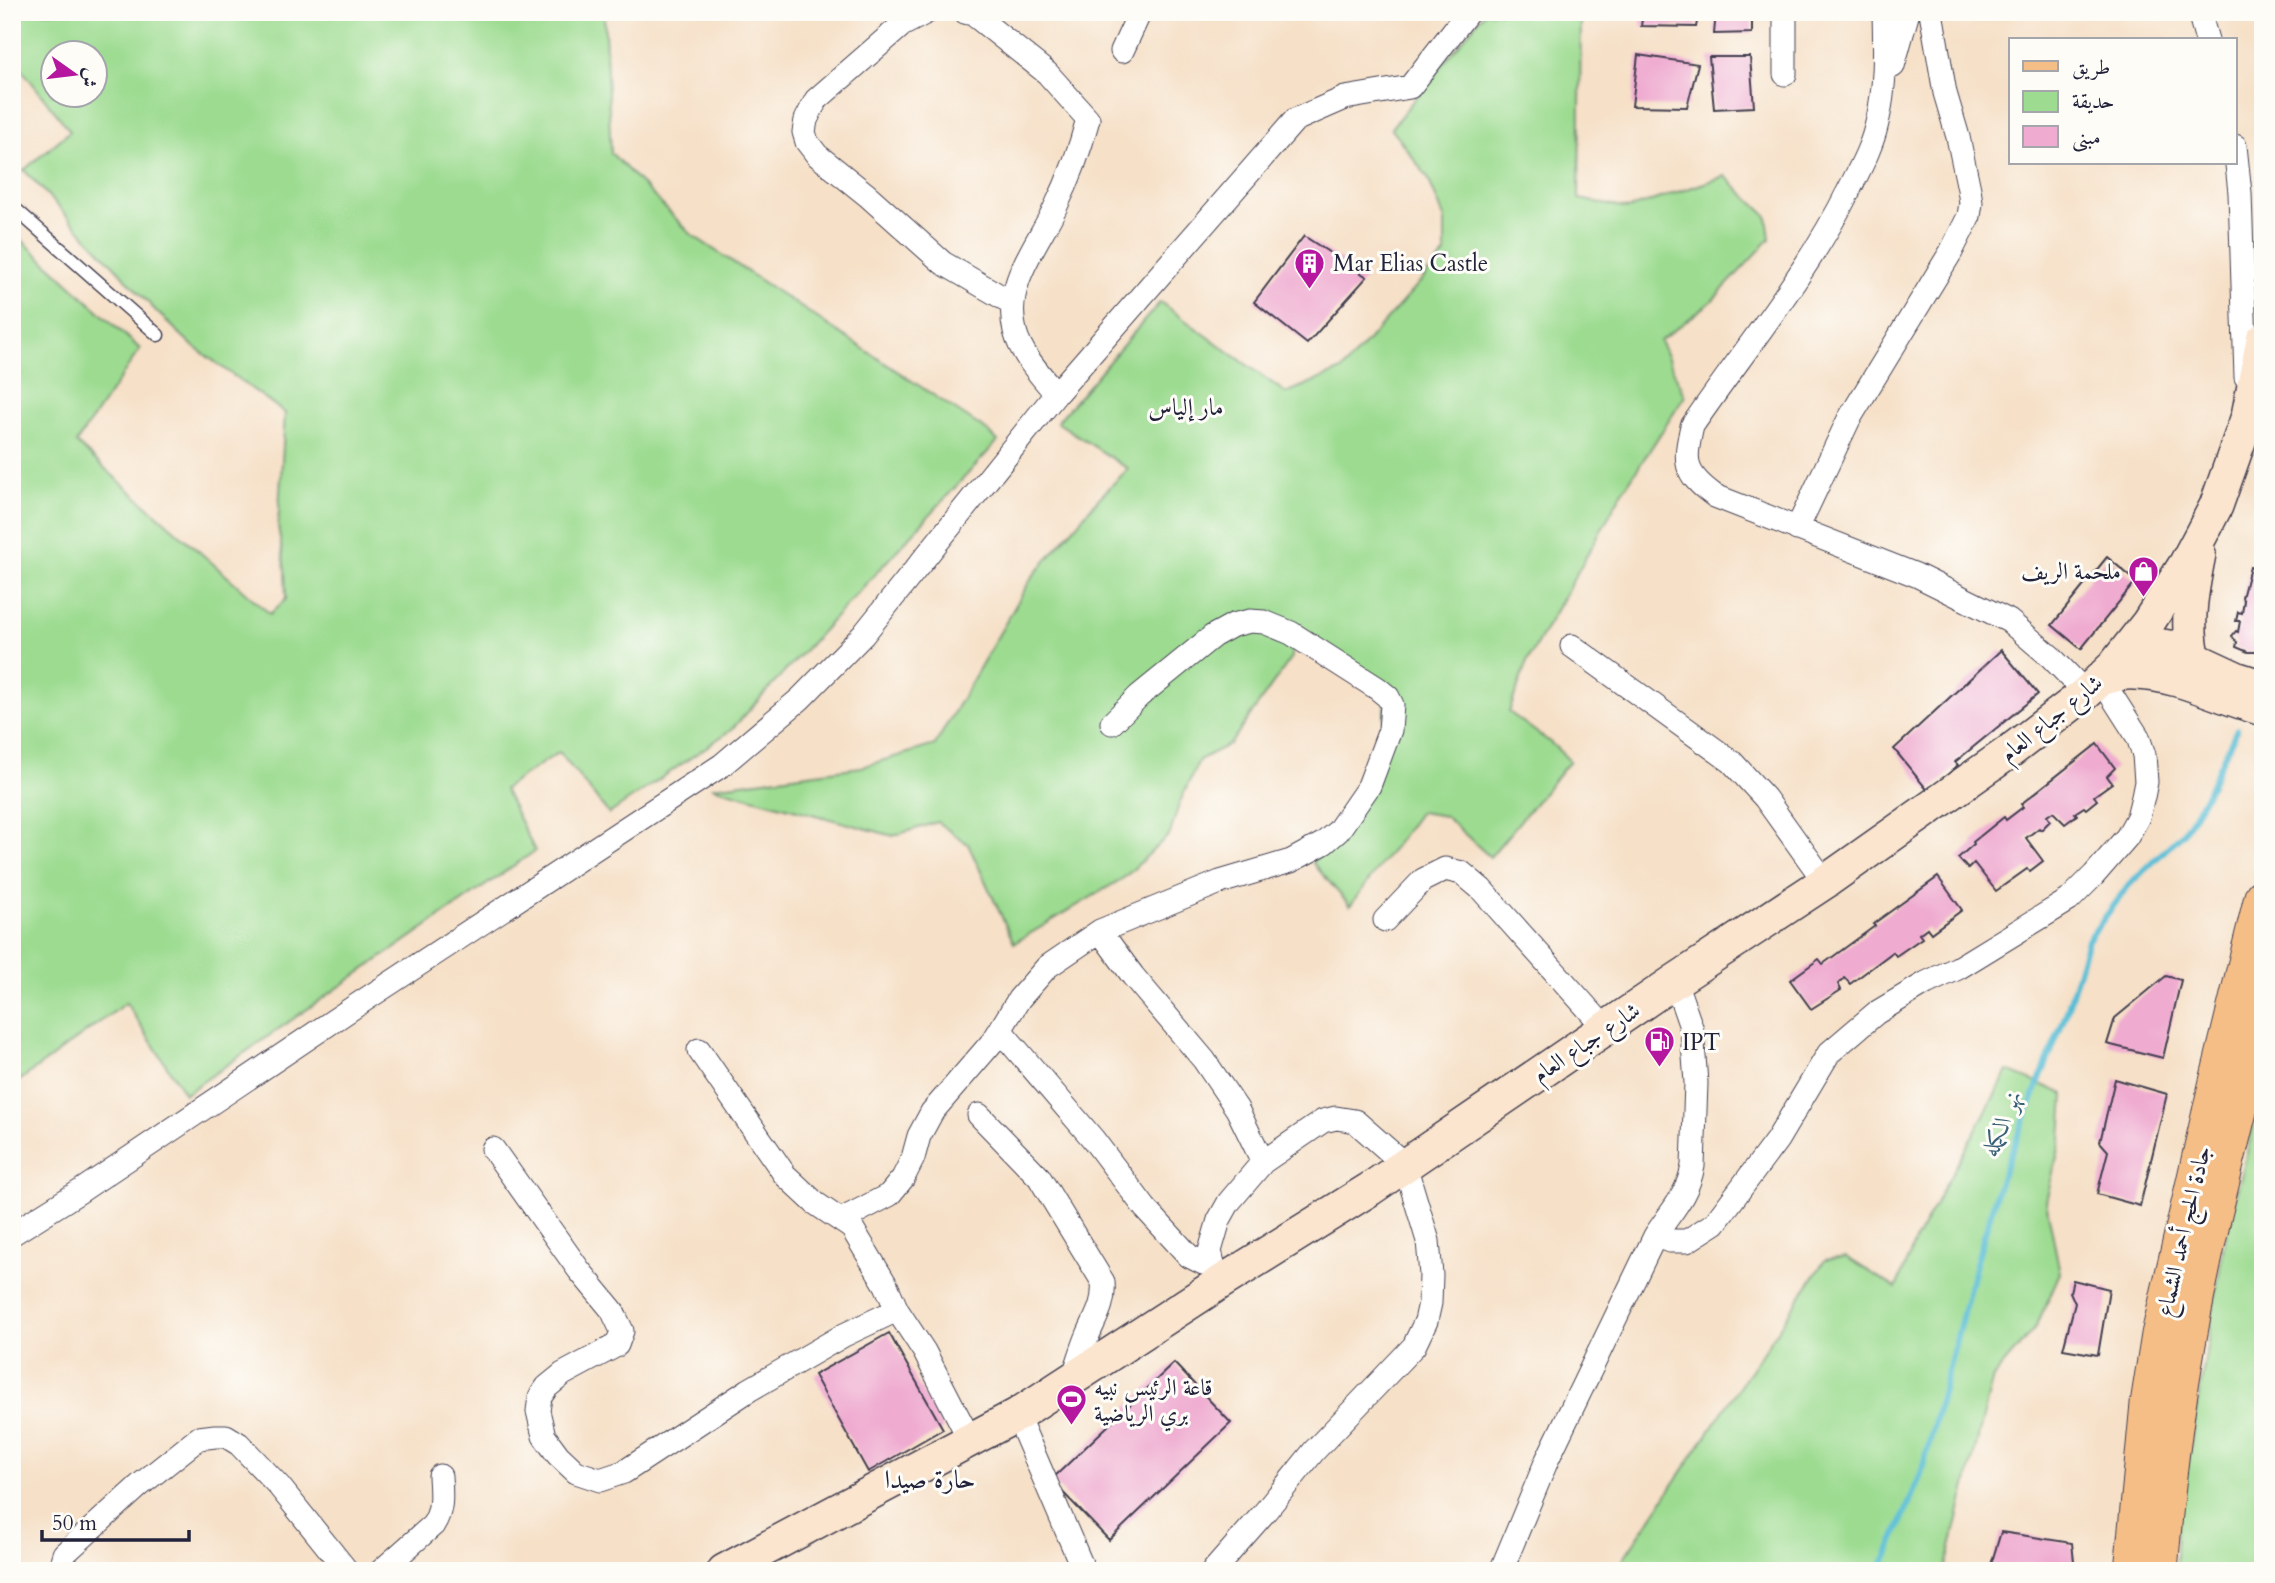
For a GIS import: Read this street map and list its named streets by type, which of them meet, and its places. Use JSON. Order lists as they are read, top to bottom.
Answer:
{
  "streets": {
    "main road": ["شارع جباع العام", "جادة الحج أحمد الشماع"]
  },
  "districts": ["مار إلياس", "حارة صيدا"],
  "water": ["نهر الكمله"],
  "places": {
    "building": ["Mar Elias Castle"],
    "shop": ["ملحمة الريف"],
    "fuel station": ["IPT"],
    "sports": ["قاعة الرئيس نبيه بري الرياضية"]
  },
  "legend": ["طريق", "حديقة", "مبنى"],
  "scale_bar": "50 m",
  "north": "right"
}
